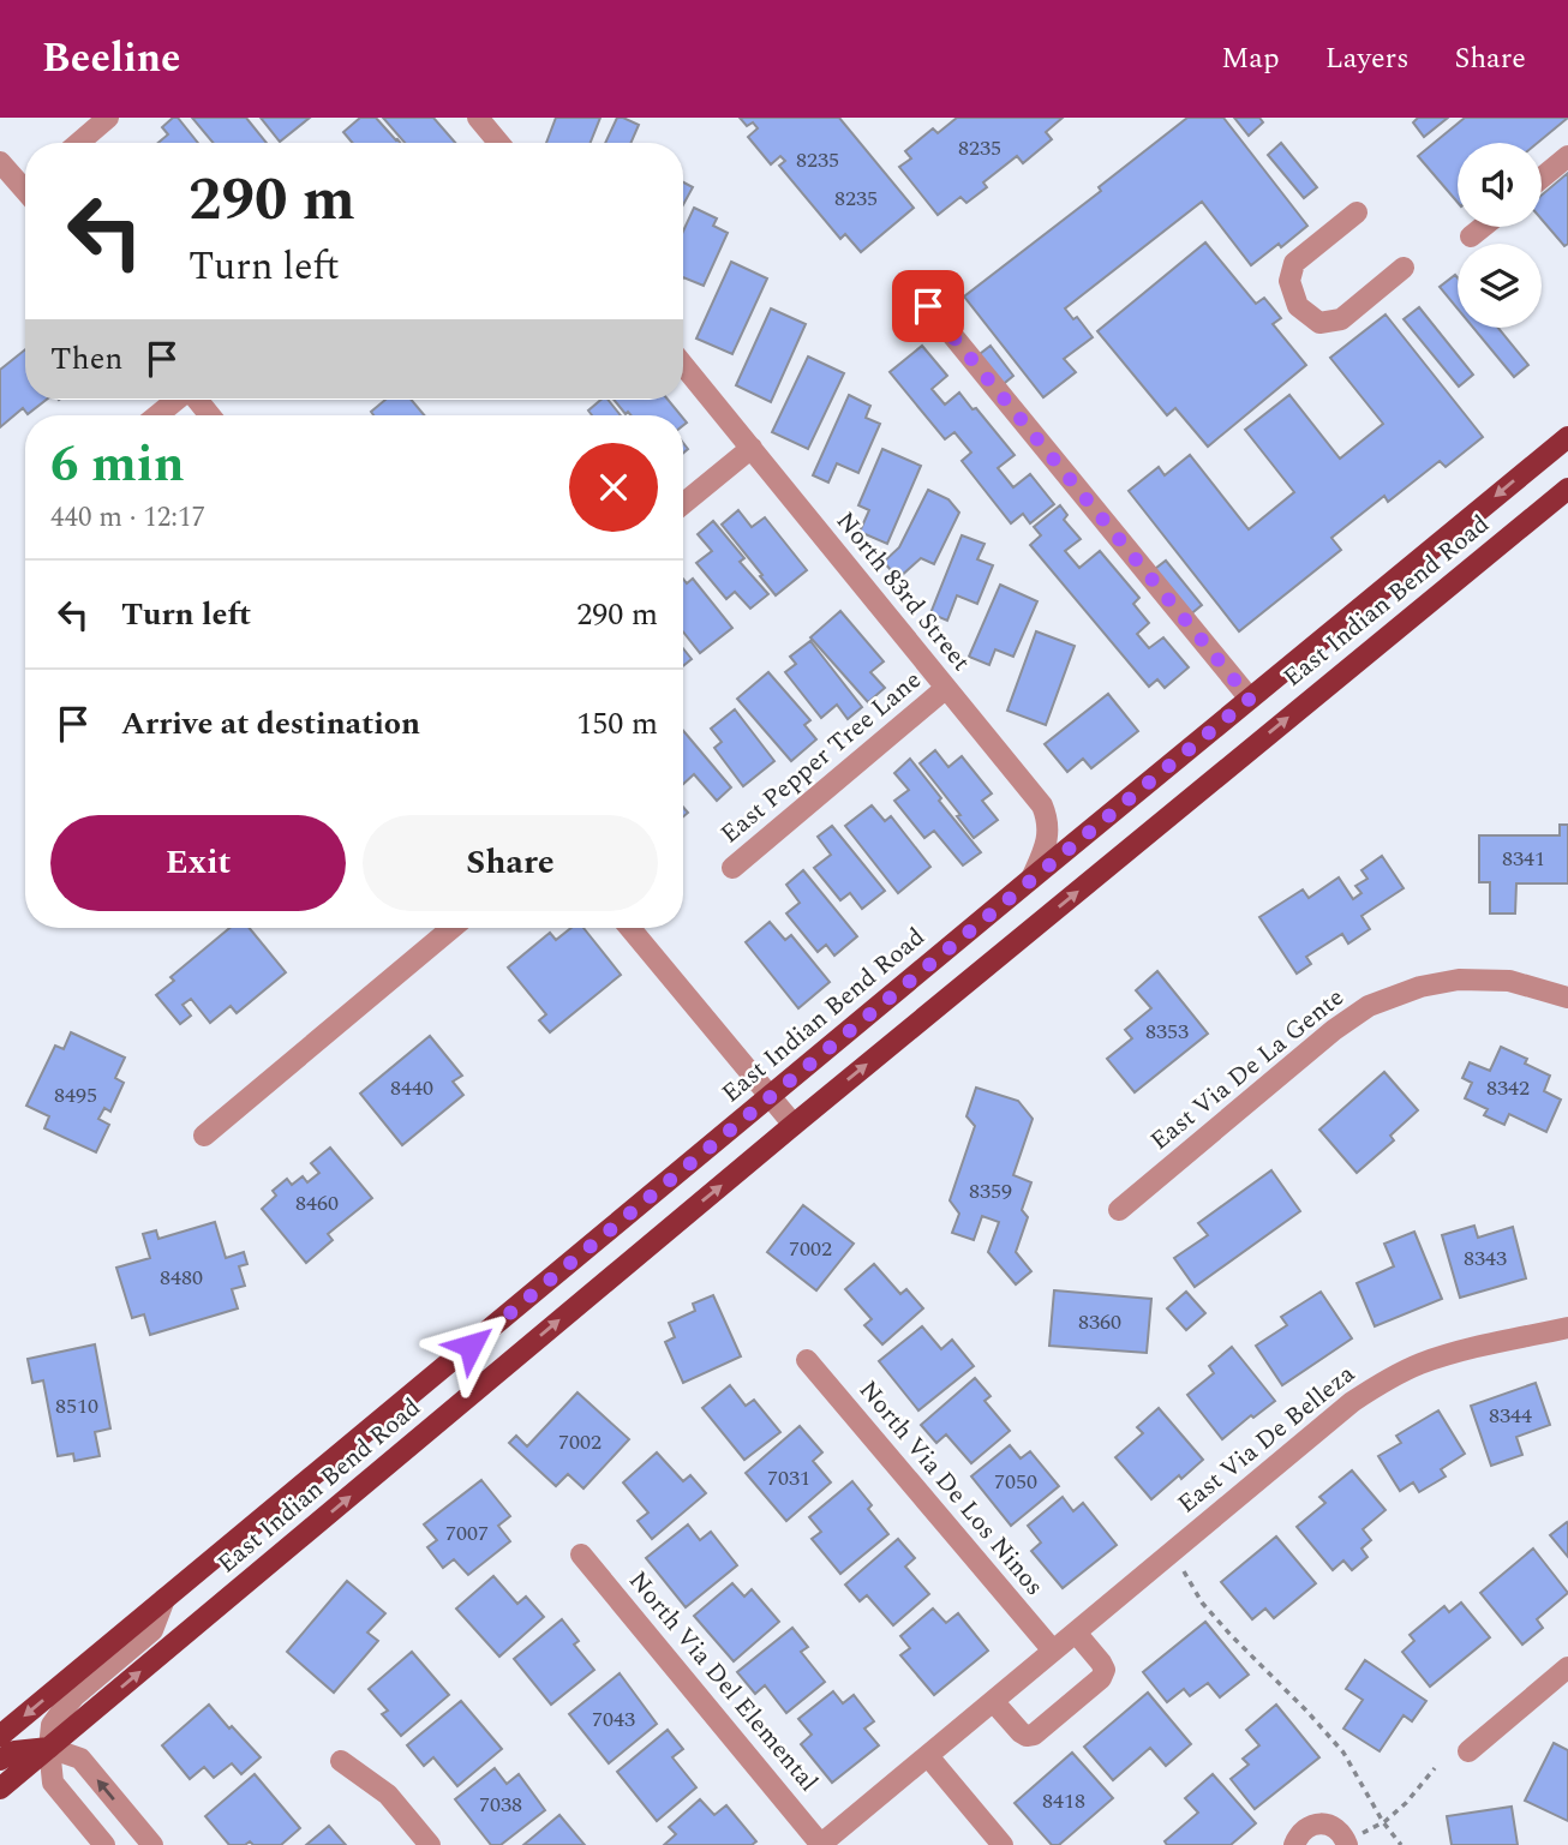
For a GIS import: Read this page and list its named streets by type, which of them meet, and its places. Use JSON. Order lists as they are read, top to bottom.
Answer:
{
  "streets": {
    "main road": ["East Indian Bend Road"],
    "street": [
      "North 83rd Street",
      "East Pepper Tree Lane",
      "East Via De La Gente",
      "East Via De Belleza",
      "North Via De Los Ninos",
      "North Via Del Elemental"
    ]
  },
  "crossings": [
    ["North 83rd Street", "East Indian Bend Road"],
    ["North 83rd Street", "East Pepper Tree Lane"],
    ["East Via De Belleza", "North Via De Los Ninos"],
    ["East Via De Belleza", "North Via Del Elemental"]
  ],
  "house_numbers": [
    "8235",
    "8235",
    "8235",
    "8341",
    "8353",
    "8440",
    "8342",
    "8495",
    "8359",
    "8460",
    "7002",
    "8343",
    "8480",
    "8360",
    "8510",
    "8344",
    "7002",
    "7031",
    "7050",
    "7007",
    "7043",
    "8418",
    "7038"
  ],
  "page": {
    "header": "Beeline",
    "nav": ["Map", "Layers", "Share"],
    "turn": ["290 m", "Turn left"],
    "then": "Then",
    "heading": ["6 min", "440 m · 12:17"],
    "list": [
      {
        "name": "Turn left",
        "value": "290 m"
      },
      {
        "name": "Arrive at destination",
        "value": "150 m"
      }
    ],
    "buttons": ["Exit", "Share"]
  }
}
